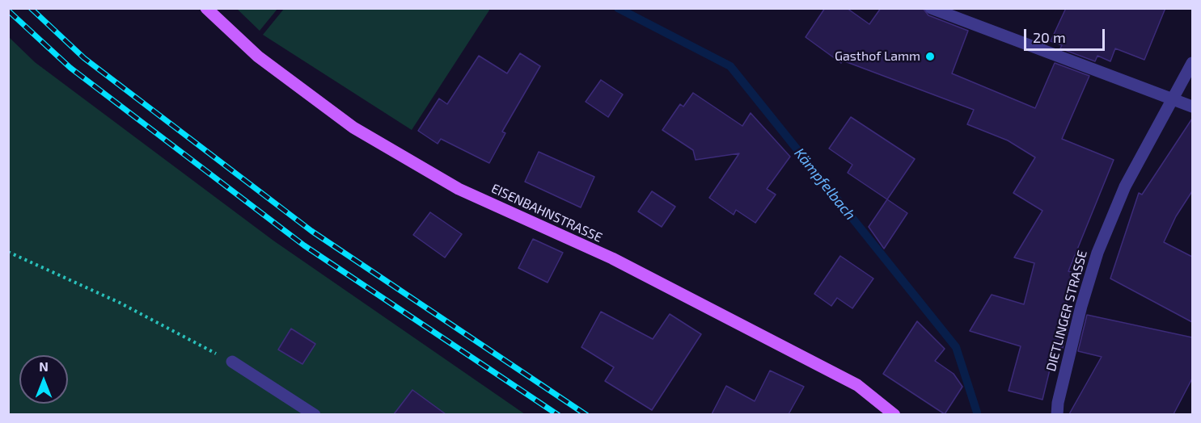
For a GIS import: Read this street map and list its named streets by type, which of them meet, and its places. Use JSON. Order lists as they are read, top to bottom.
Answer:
{
  "streets": {
    "main road": ["EISENBAHNSTRASSE"],
    "street": ["DIETLINGER STRASSE"]
  },
  "water": ["Kämpfelbach"],
  "places": ["Gasthof Lamm"],
  "scale_bar": "20 m",
  "north": "top"
}
